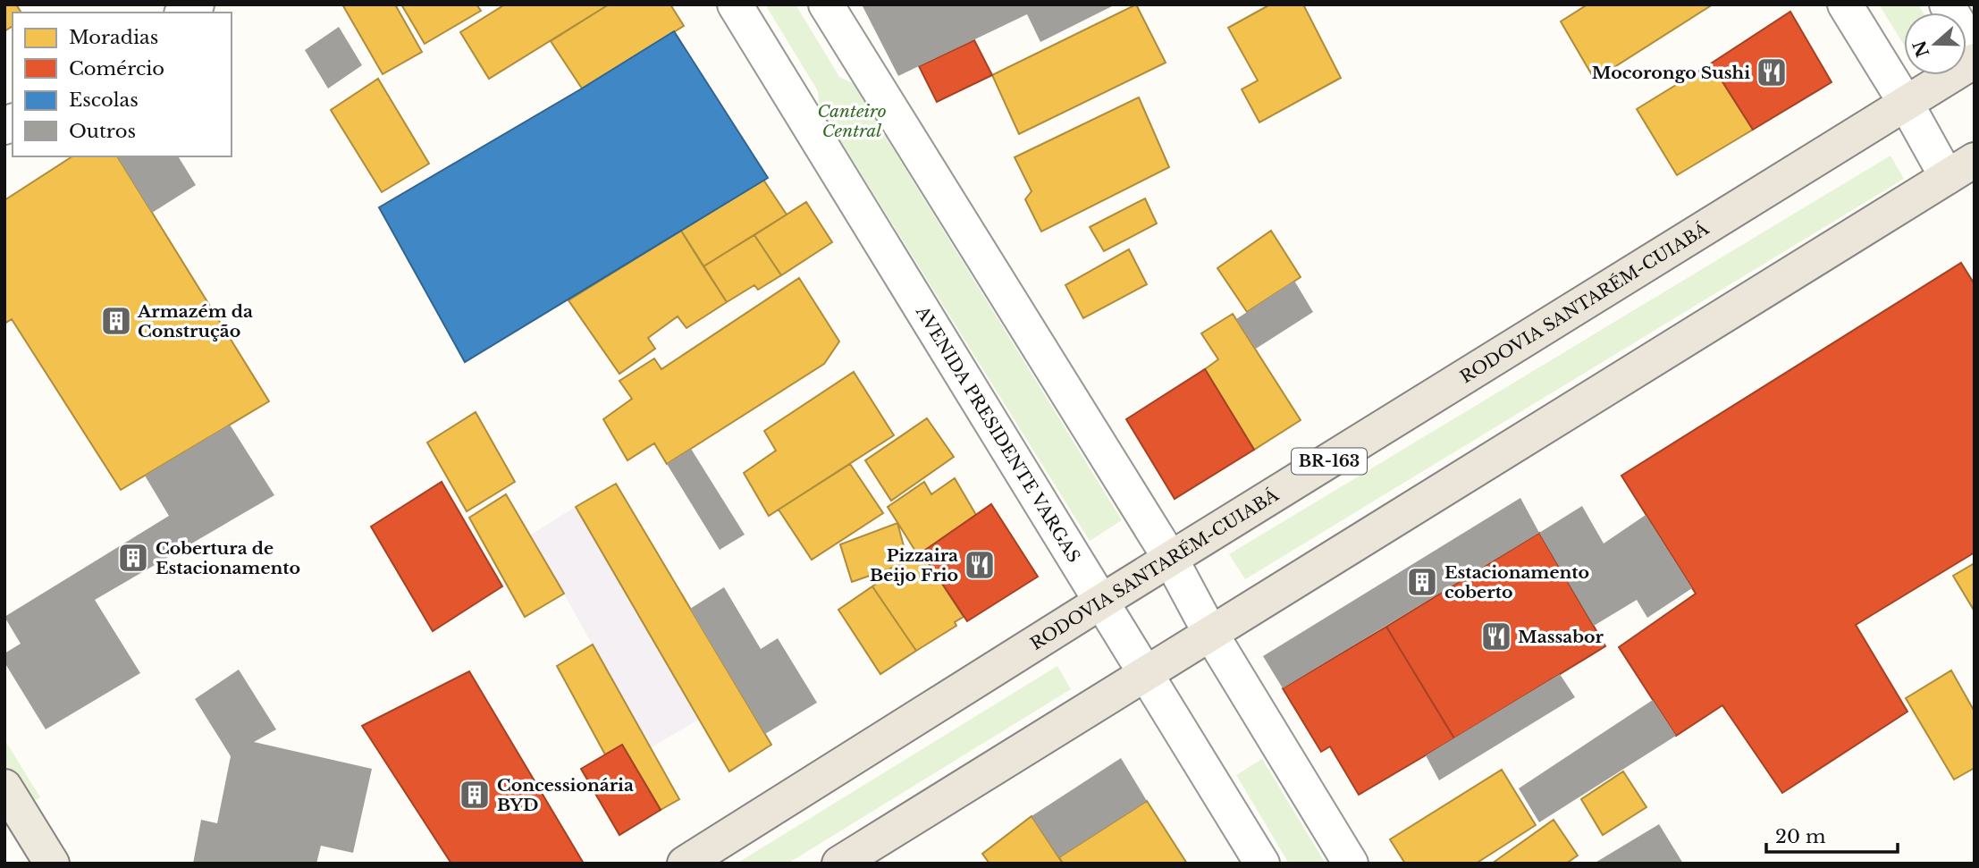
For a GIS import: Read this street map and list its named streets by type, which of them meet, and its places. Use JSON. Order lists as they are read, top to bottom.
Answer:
{
  "streets": {
    "highway": ["RODOVIA SANTARÉM-CUIABÁ", "BR-163"],
    "street": ["AVENIDA PRESIDENTE VARGAS"]
  },
  "crossings": [
    ["RODOVIA SANTARÉM-CUIABÁ", "AVENIDA PRESIDENTE VARGAS"]
  ],
  "parks": ["Canteiro Central"],
  "places": {
    "restaurant": ["Mocorongo Sushi", "Pizzaira Beijo Frio", "Massabor"],
    "building": [
      "Armazém da Construção",
      "Cobertura de Estacionamento",
      "Estacionamento coberto",
      "Concessionária BYD"
    ]
  },
  "legend": [
    "Moradias",
    "Comércio",
    "Escolas",
    "Outros"
  ],
  "scale_bar": "20 m",
  "north": "left"
}
